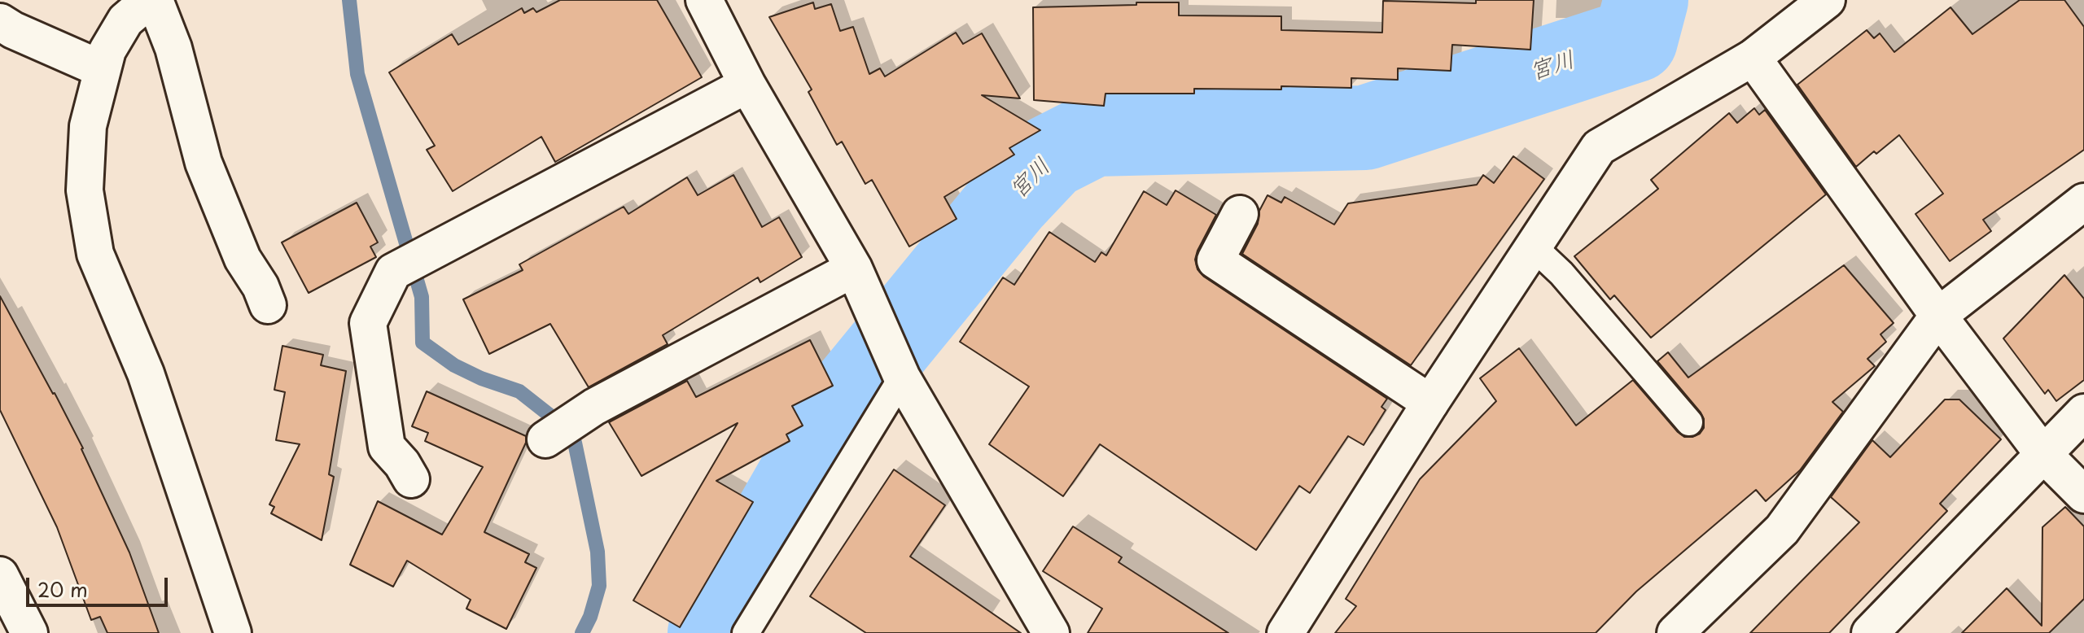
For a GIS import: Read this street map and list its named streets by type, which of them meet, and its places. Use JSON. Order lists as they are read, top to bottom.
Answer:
{
  "water": ["宮川"],
  "scale_bar": "20 m"
}
